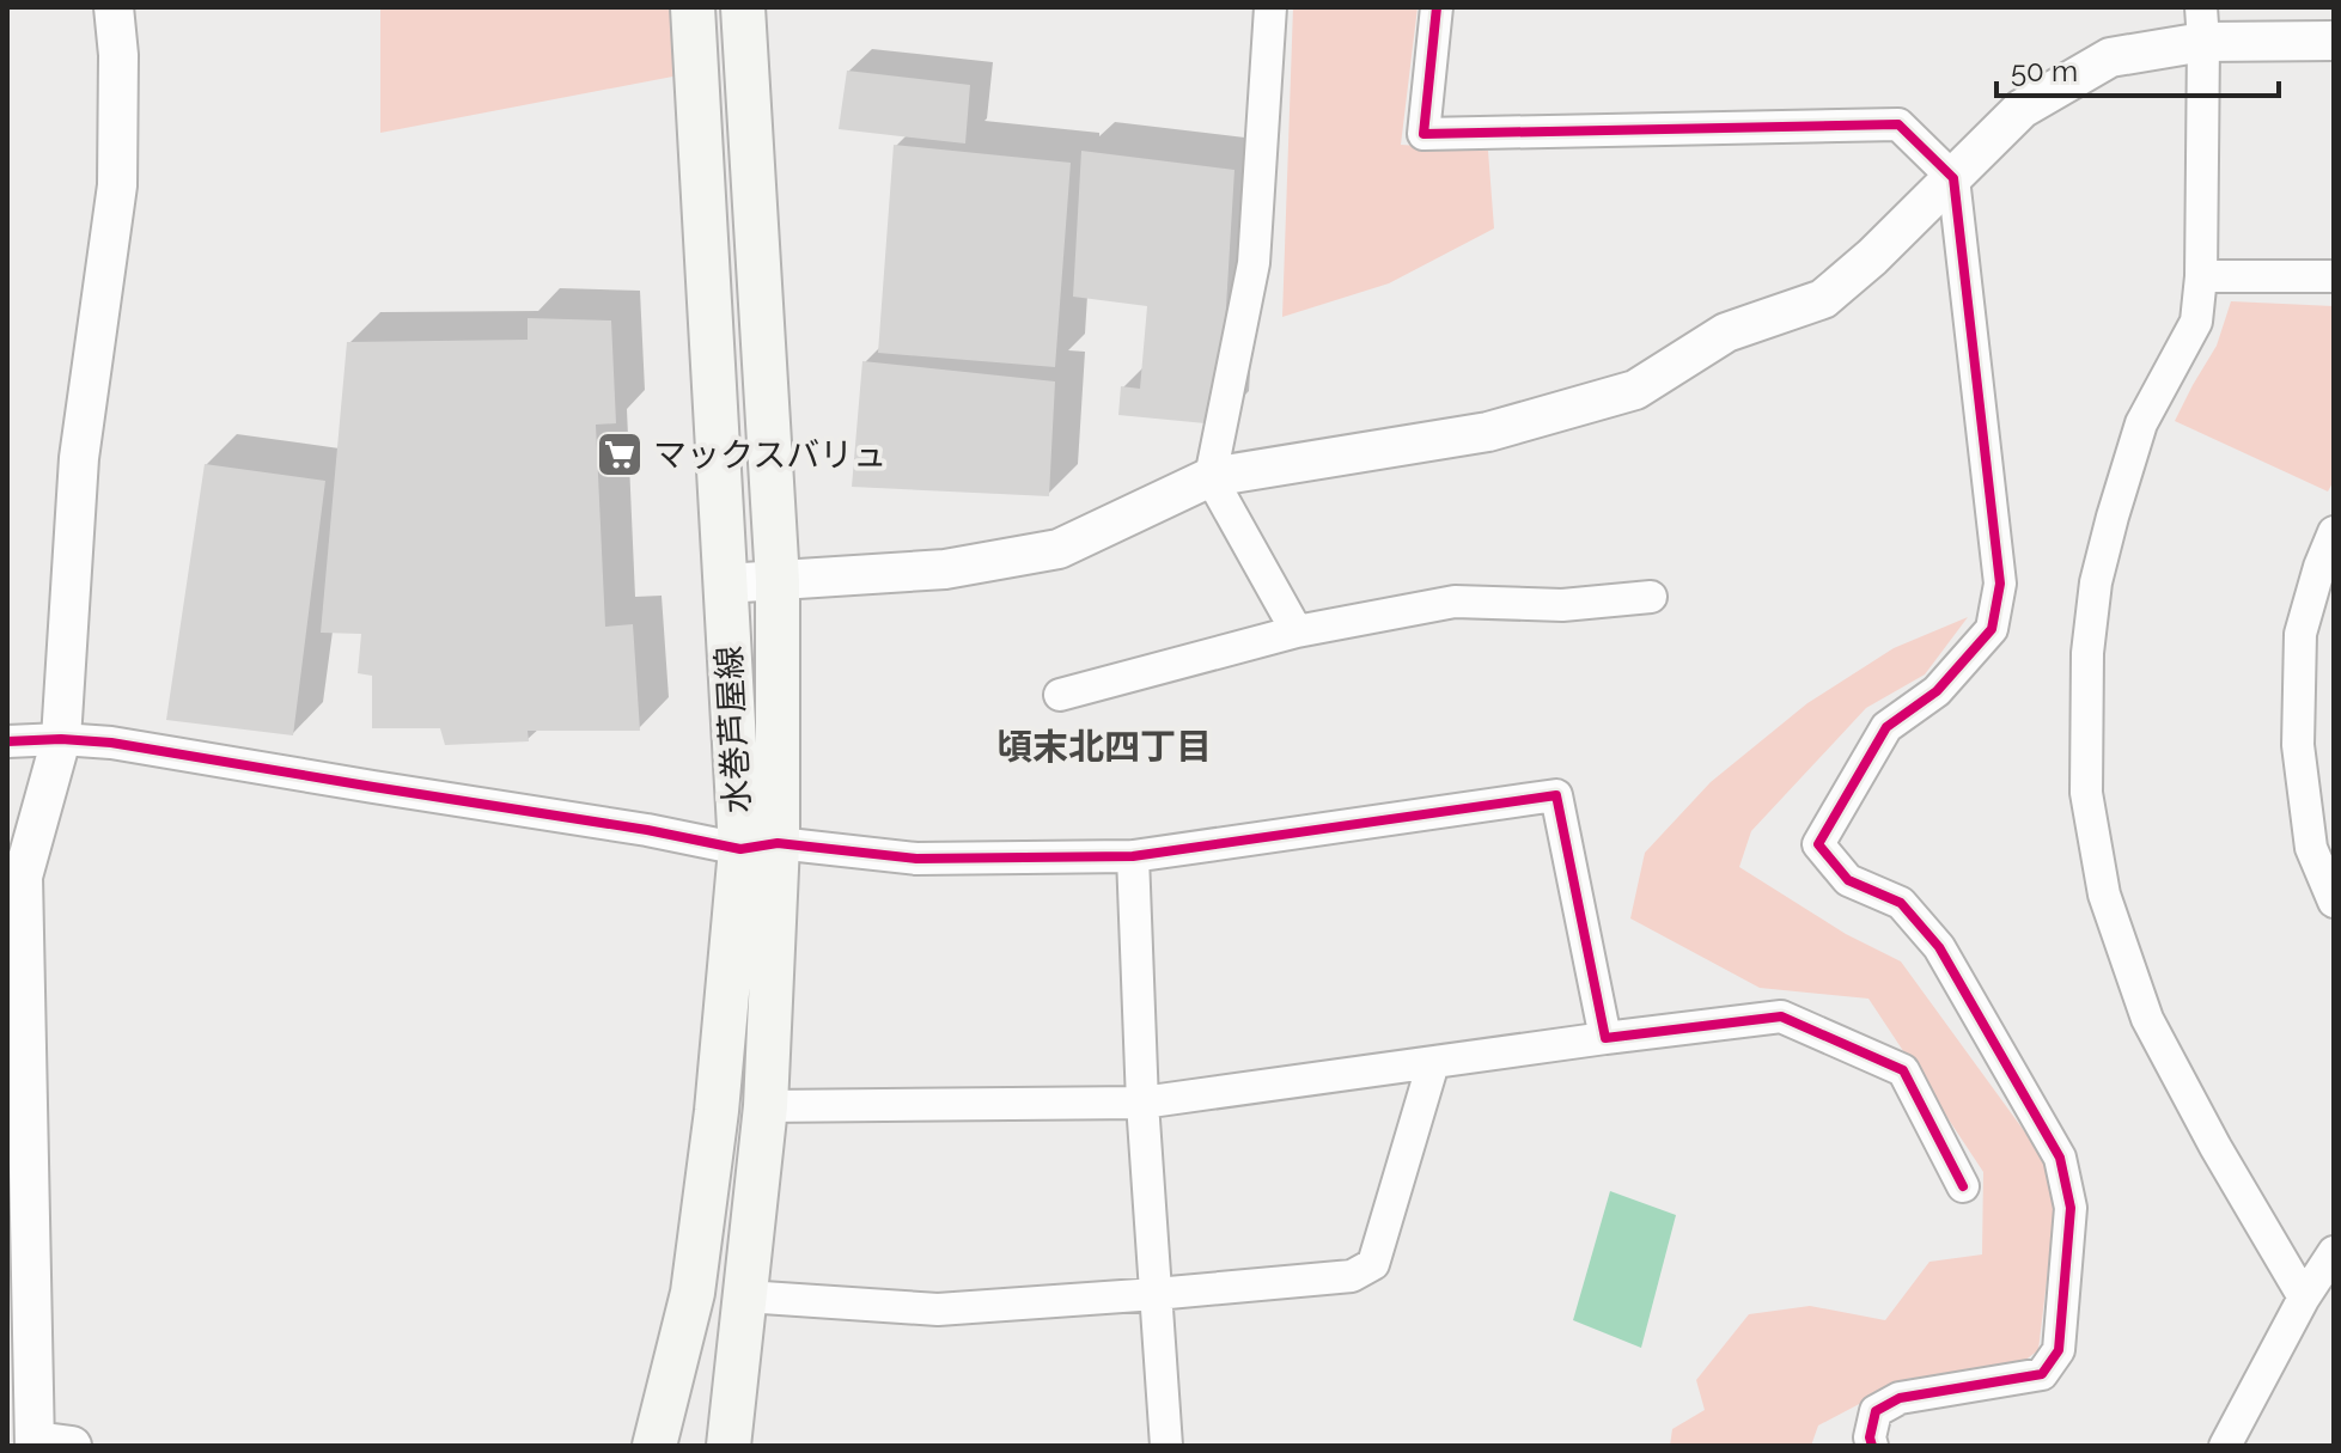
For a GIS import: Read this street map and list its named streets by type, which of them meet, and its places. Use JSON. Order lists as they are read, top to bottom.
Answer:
{
  "streets": {
    "main road": ["水巻芦屋線"]
  },
  "districts": ["頃末北四丁目"],
  "places": {
    "supermarket": ["マックスバリュ"]
  },
  "scale_bar": "50 m"
}
